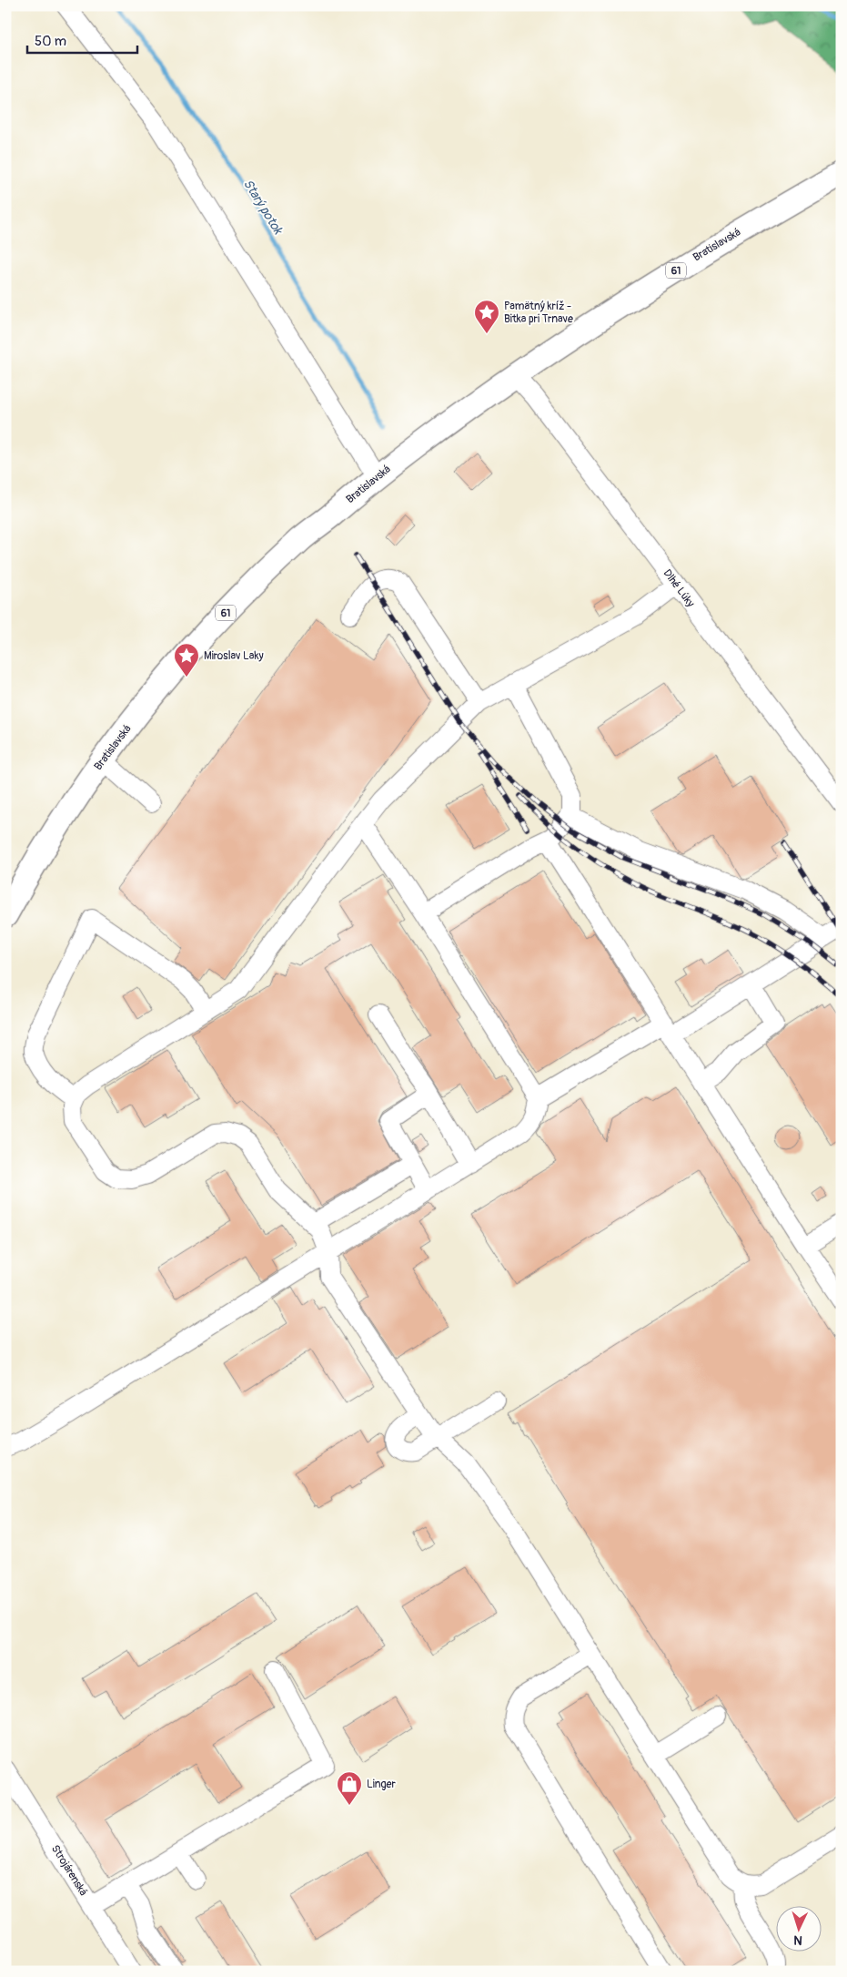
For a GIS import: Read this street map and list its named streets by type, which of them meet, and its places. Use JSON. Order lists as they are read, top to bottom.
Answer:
{
  "streets": {
    "main road": ["Bratislavská", "61"],
    "street": ["Dlhé Lúky", "Strojárenská"]
  },
  "crossings": [
    ["Bratislavská", "Dlhé Lúky"]
  ],
  "water": ["Starý potok"],
  "places": {
    "place": ["Pamätný kríž - Bitka pri Trnave", "Miroslav Laky"],
    "shop": ["Linger"]
  },
  "scale_bar": "50 m",
  "north": "bottom"
}
